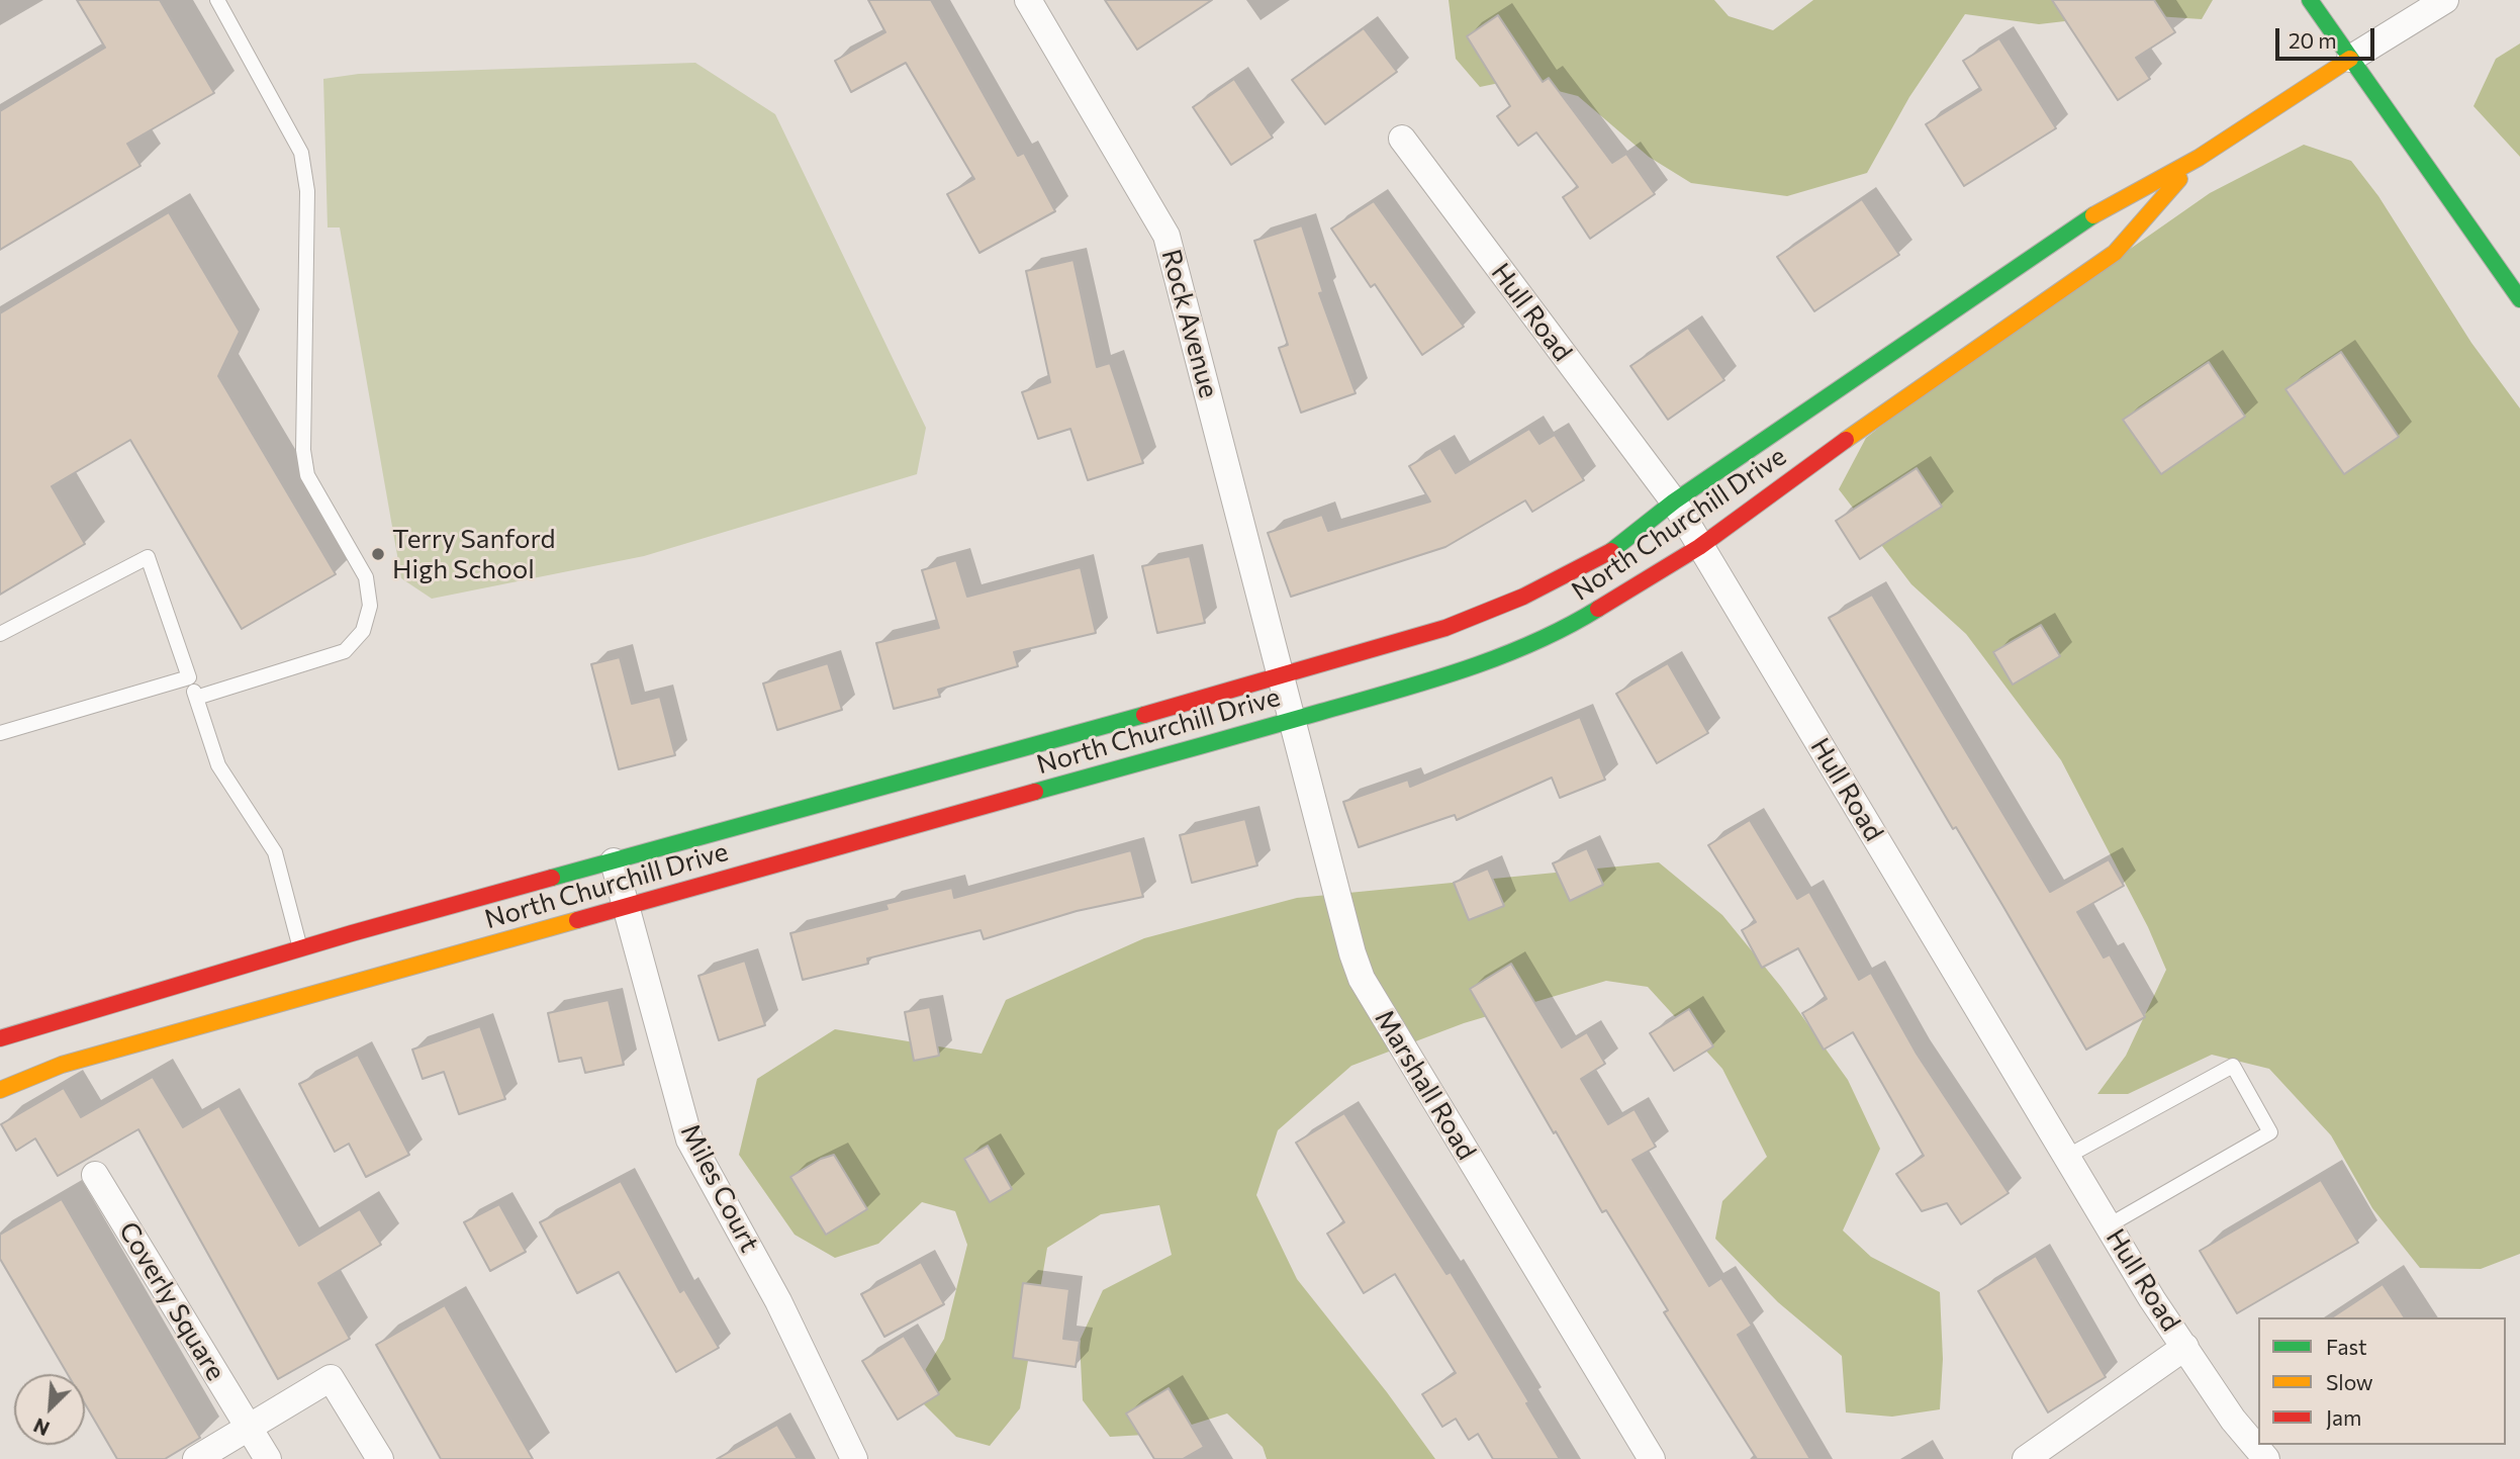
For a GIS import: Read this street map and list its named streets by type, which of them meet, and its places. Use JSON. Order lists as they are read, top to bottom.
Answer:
{
  "streets": {
    "street": [
      "Hull Road",
      "Rock Avenue",
      "North Churchill Drive",
      "Marshall Road",
      "Miles Court",
      "Coverly Square"
    ]
  },
  "crossings": [
    ["Hull Road", "North Churchill Drive"],
    ["Rock Avenue", "North Churchill Drive"],
    ["Rock Avenue", "Marshall Road"],
    ["North Churchill Drive", "Marshall Road"],
    ["North Churchill Drive", "Miles Court"]
  ],
  "places": ["Terry Sanford High School"],
  "legend": ["Fast", "Slow", "Jam"],
  "scale_bar": "20 m",
  "north": "bottom left"
}
